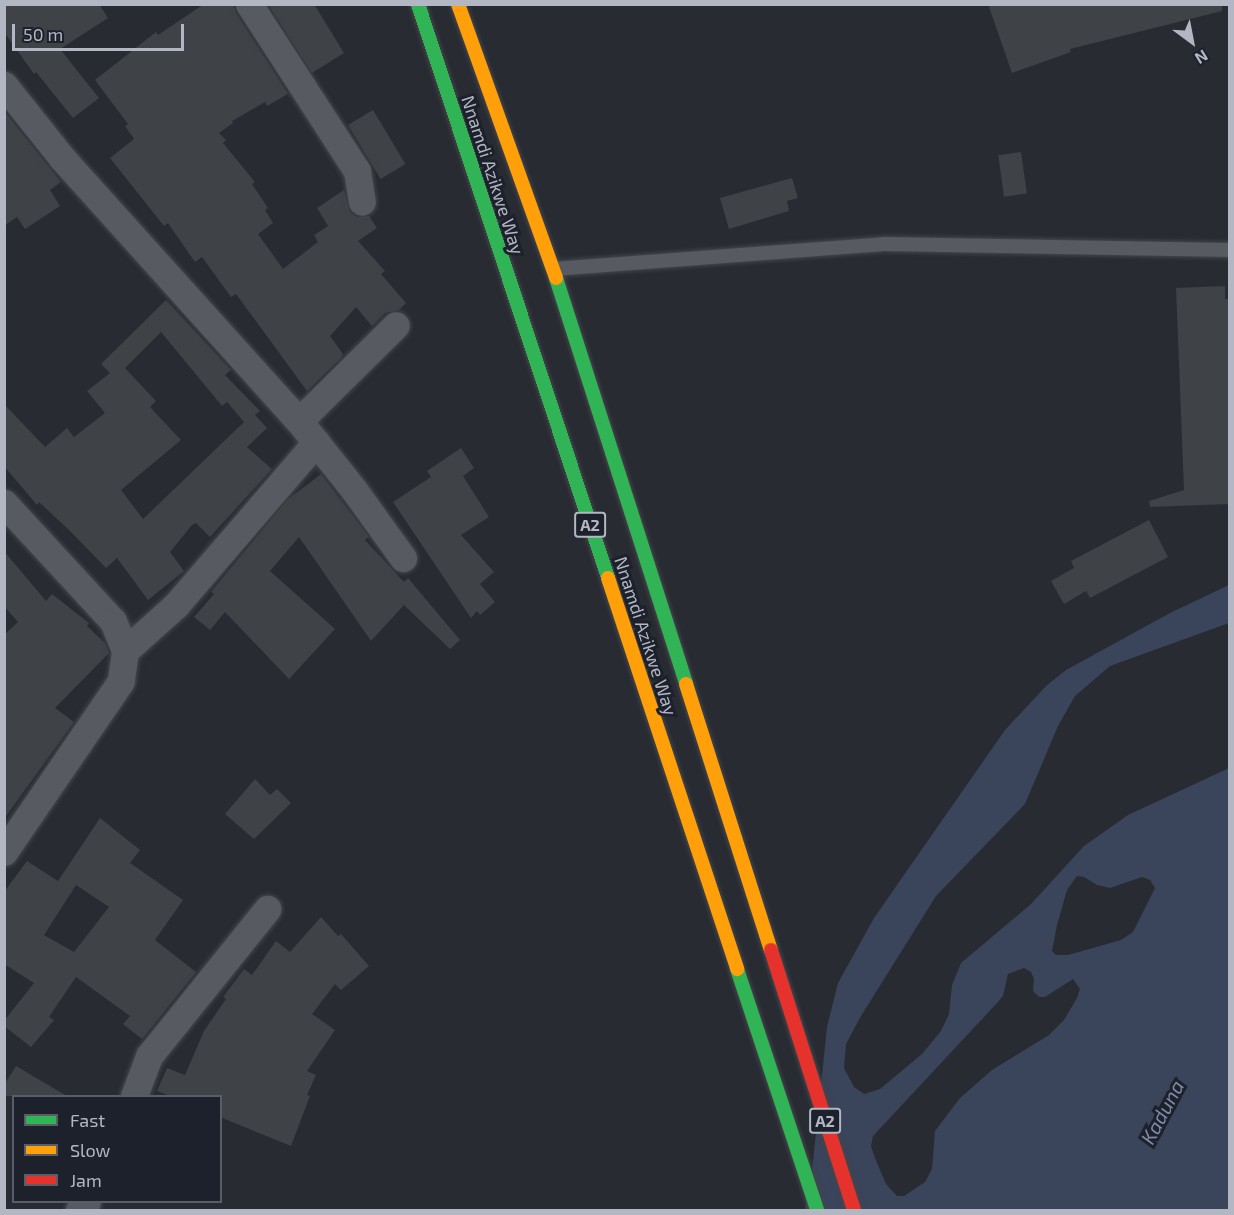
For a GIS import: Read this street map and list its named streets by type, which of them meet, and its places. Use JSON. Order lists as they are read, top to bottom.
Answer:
{
  "streets": {
    "highway": ["Nnamdi Azikwe Way", "A2"]
  },
  "water": ["Kaduna"],
  "legend": ["Fast", "Slow", "Jam"],
  "scale_bar": "50 m",
  "north": "bottom right"
}
